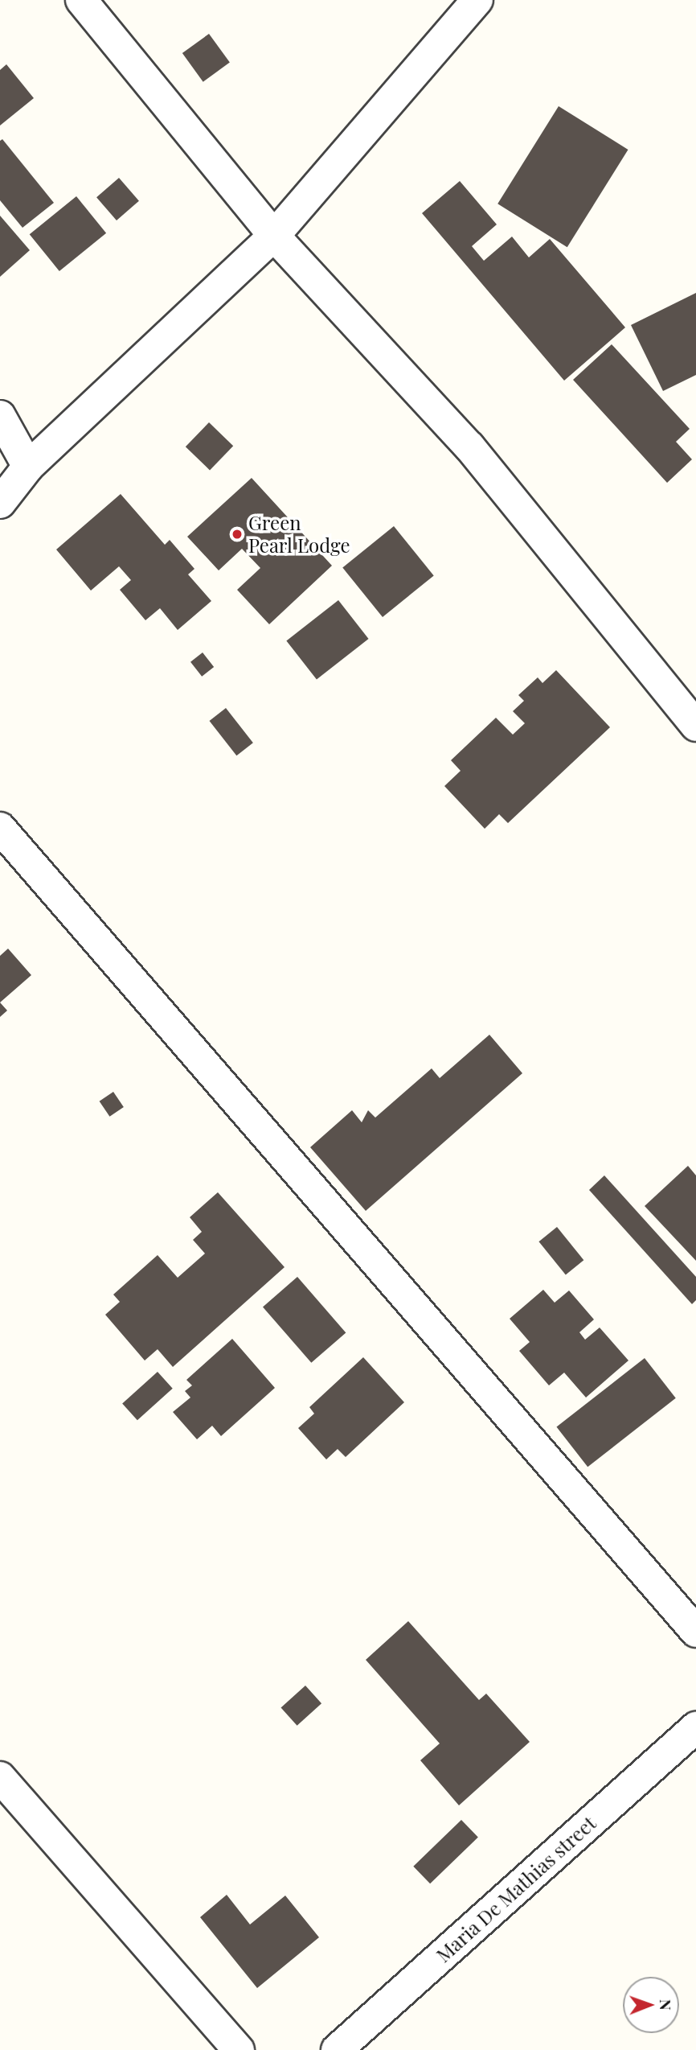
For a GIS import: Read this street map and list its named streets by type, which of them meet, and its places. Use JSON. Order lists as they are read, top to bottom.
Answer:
{
  "streets": {
    "street": ["Maria De Mathias street"]
  },
  "places": ["Green Pearl Lodge"],
  "north": "right"
}
